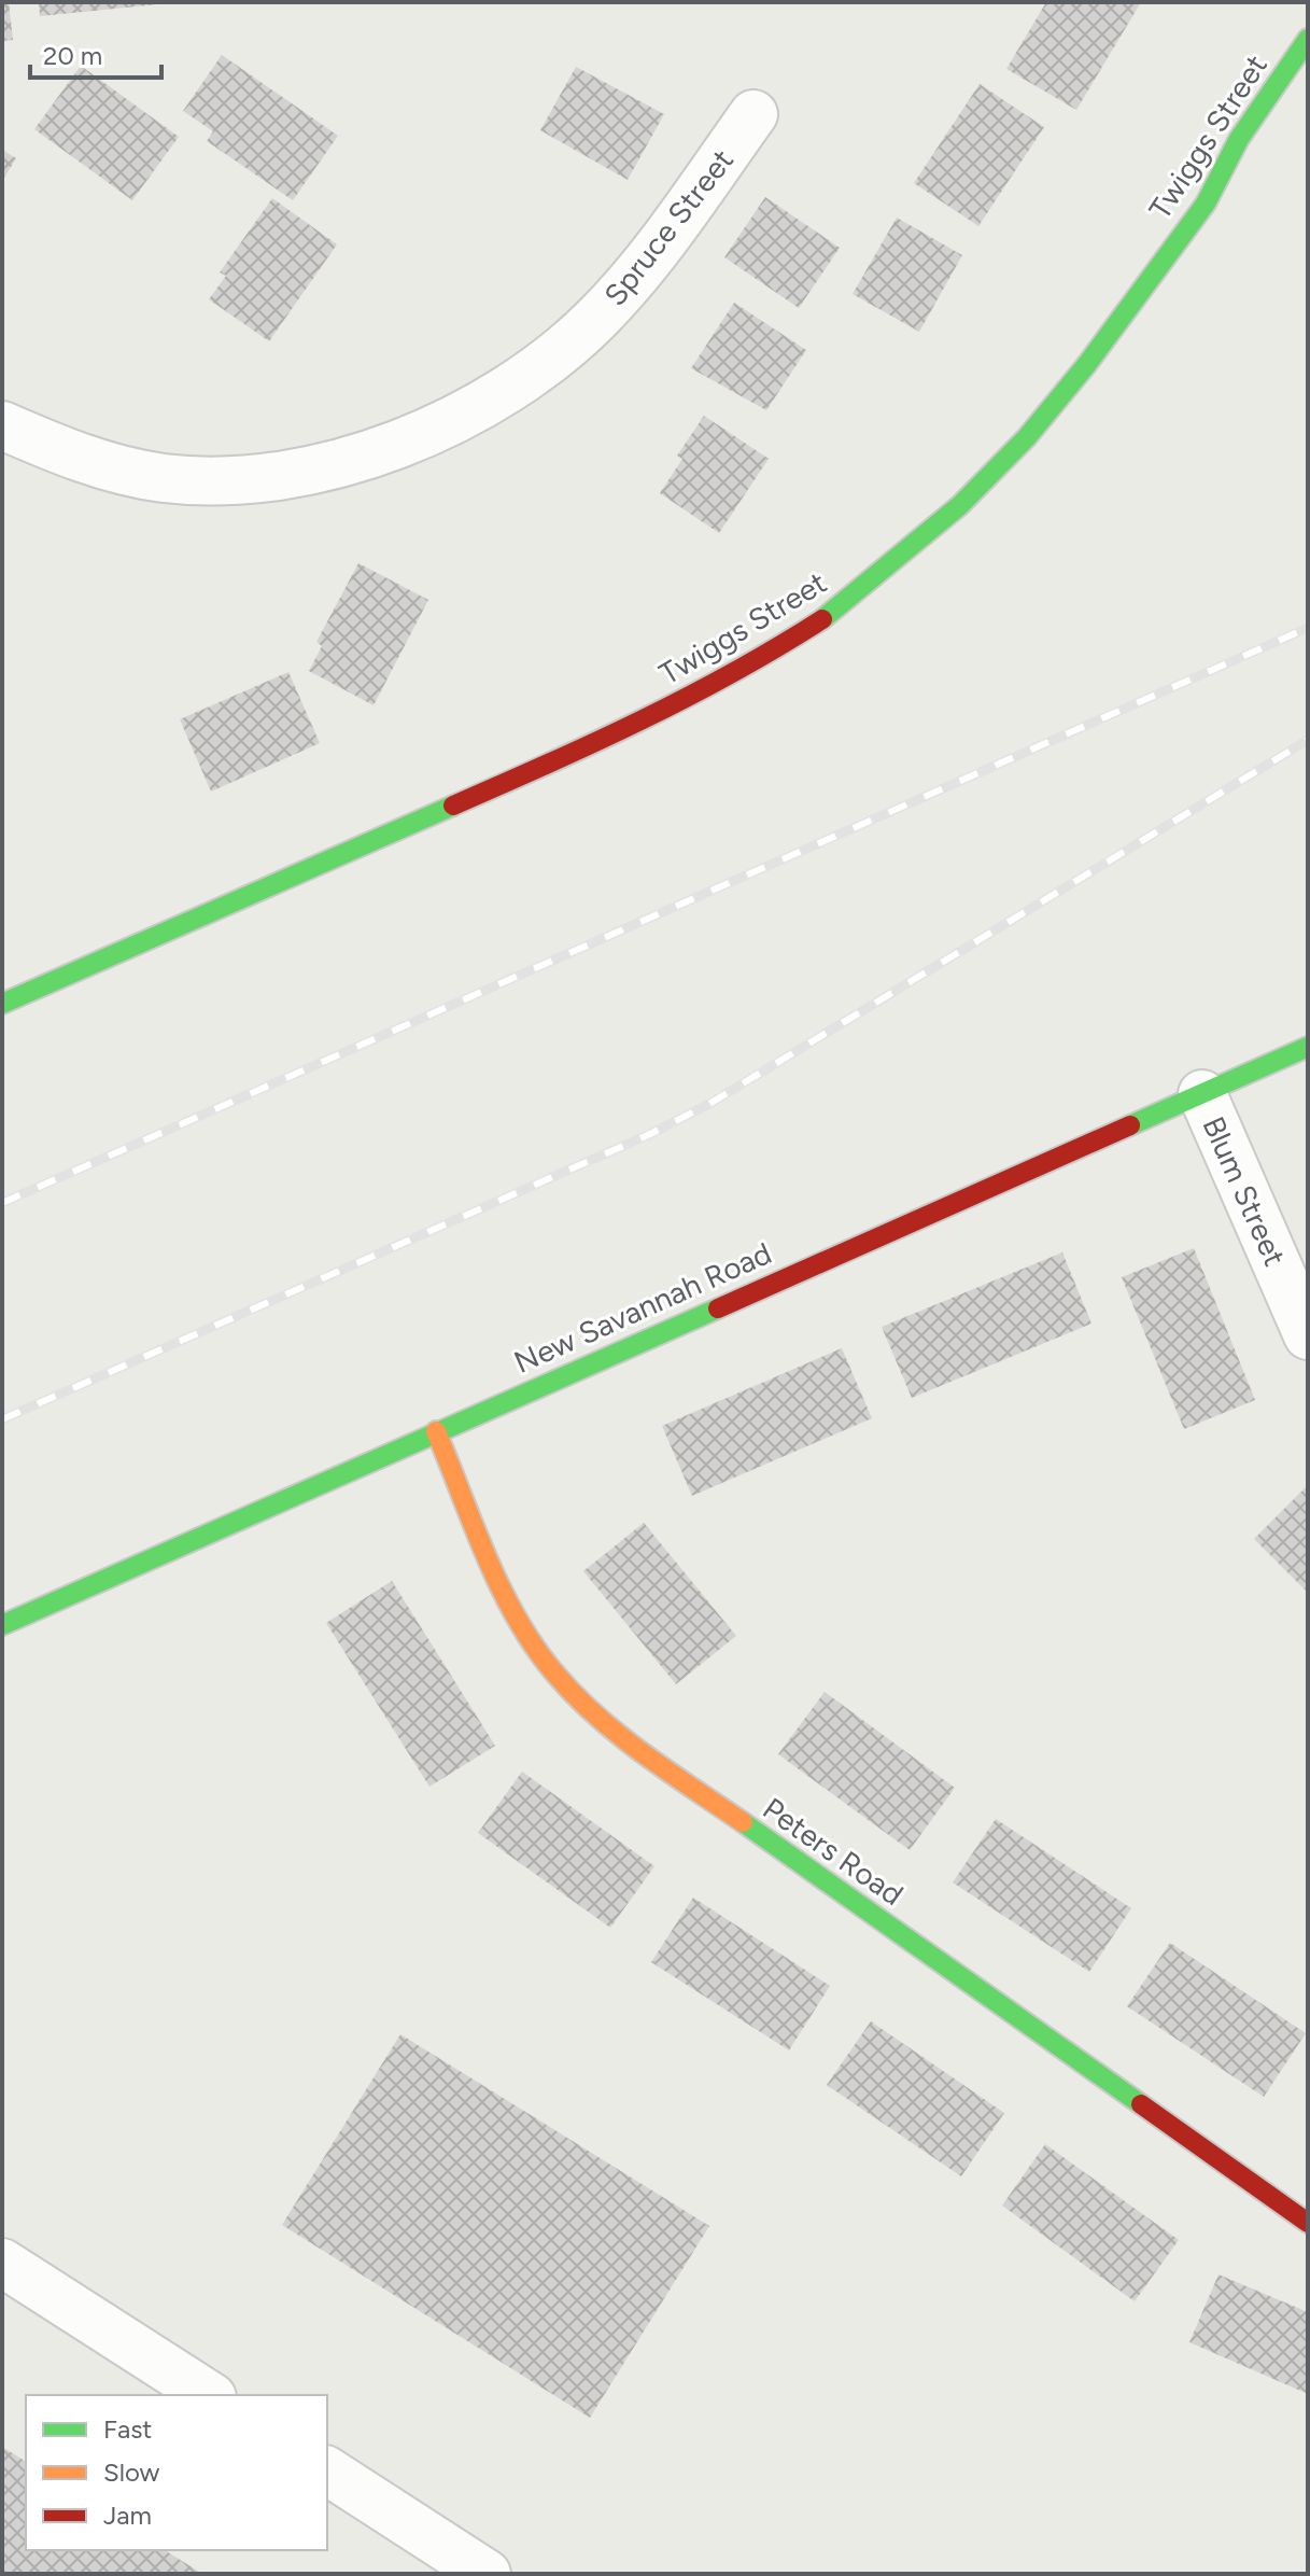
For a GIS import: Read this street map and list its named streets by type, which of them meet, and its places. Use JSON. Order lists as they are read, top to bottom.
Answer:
{
  "streets": {
    "street": [
      "Twiggs Street",
      "Spruce Street",
      "Blum Street",
      "New Savannah Road",
      "Peters Road"
    ]
  },
  "crossings": [
    ["Blum Street", "New Savannah Road"],
    ["New Savannah Road", "Peters Road"]
  ],
  "legend": ["Fast", "Slow", "Jam"],
  "scale_bar": "20 m"
}
